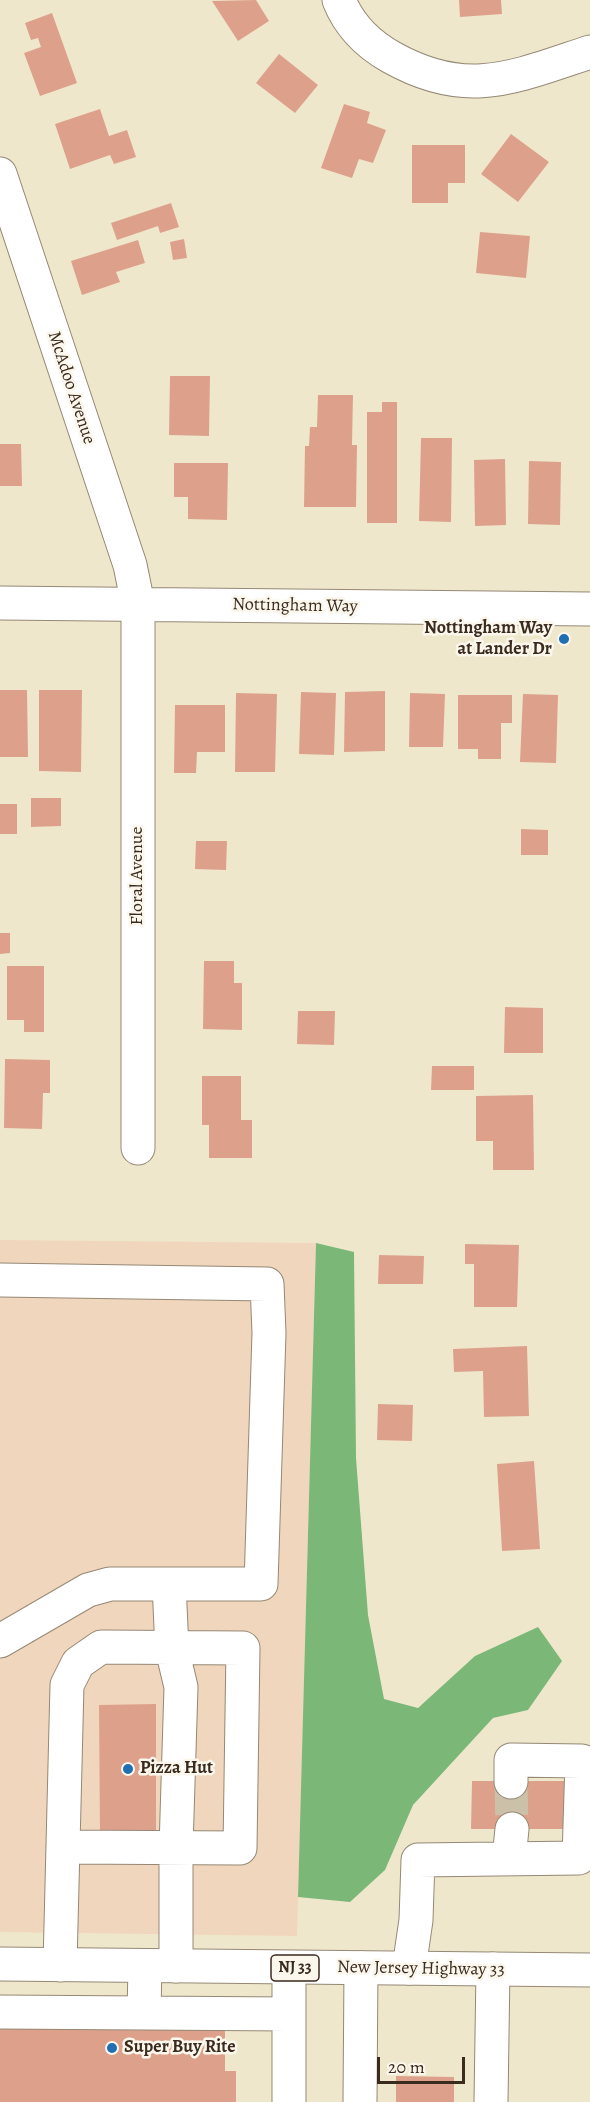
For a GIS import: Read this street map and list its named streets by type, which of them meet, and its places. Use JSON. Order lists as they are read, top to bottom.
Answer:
{
  "streets": {
    "street": [
      "McAdoo Avenue",
      "Nottingham Way",
      "Floral Avenue",
      "NJ 33",
      "New Jersey Highway 33"
    ]
  },
  "crossings": [
    ["McAdoo Avenue", "Nottingham Way"],
    ["McAdoo Avenue", "Floral Avenue"],
    ["Nottingham Way", "Floral Avenue"]
  ],
  "places": ["Nottingham Way at Lander Dr", "Pizza Hut", "Super Buy Rite"],
  "scale_bar": "20 m"
}
